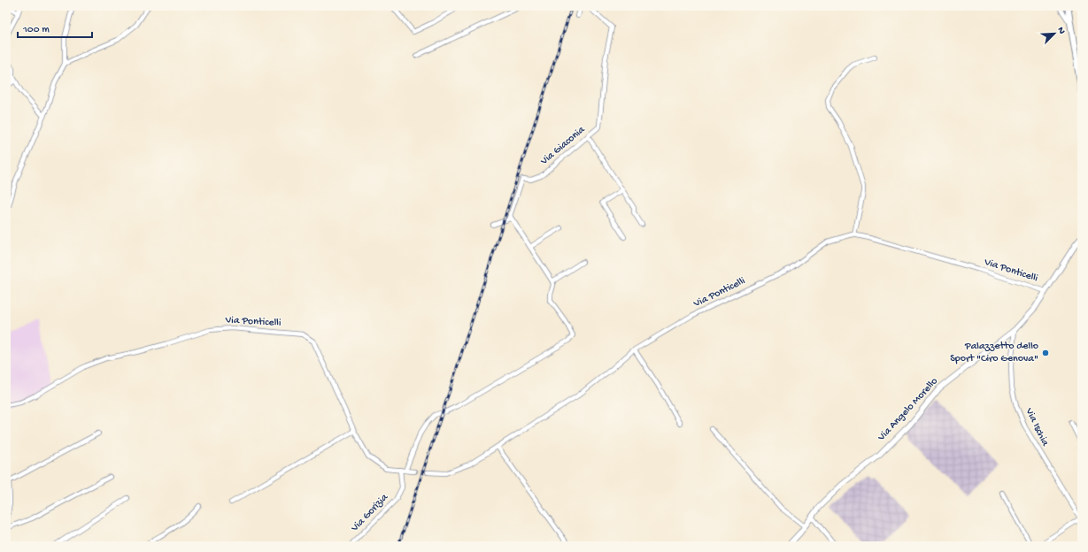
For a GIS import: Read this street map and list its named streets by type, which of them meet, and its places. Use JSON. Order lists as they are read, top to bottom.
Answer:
{
  "streets": {
    "street": [
      "Via Giaconia",
      "Via Ponticelli",
      "Via Angelo Morello",
      "Via Ischia",
      "Via Gorizia"
    ]
  },
  "crossings": [
    ["Via Ponticelli", "Via Angelo Morello"],
    ["Via Ponticelli", "Via Gorizia"],
    ["Via Angelo Morello", "Via Ischia"]
  ],
  "places": ["Palazzetto dello Sport \"Ciro Genova\""],
  "scale_bar": "100 m",
  "north": "top right"
}
